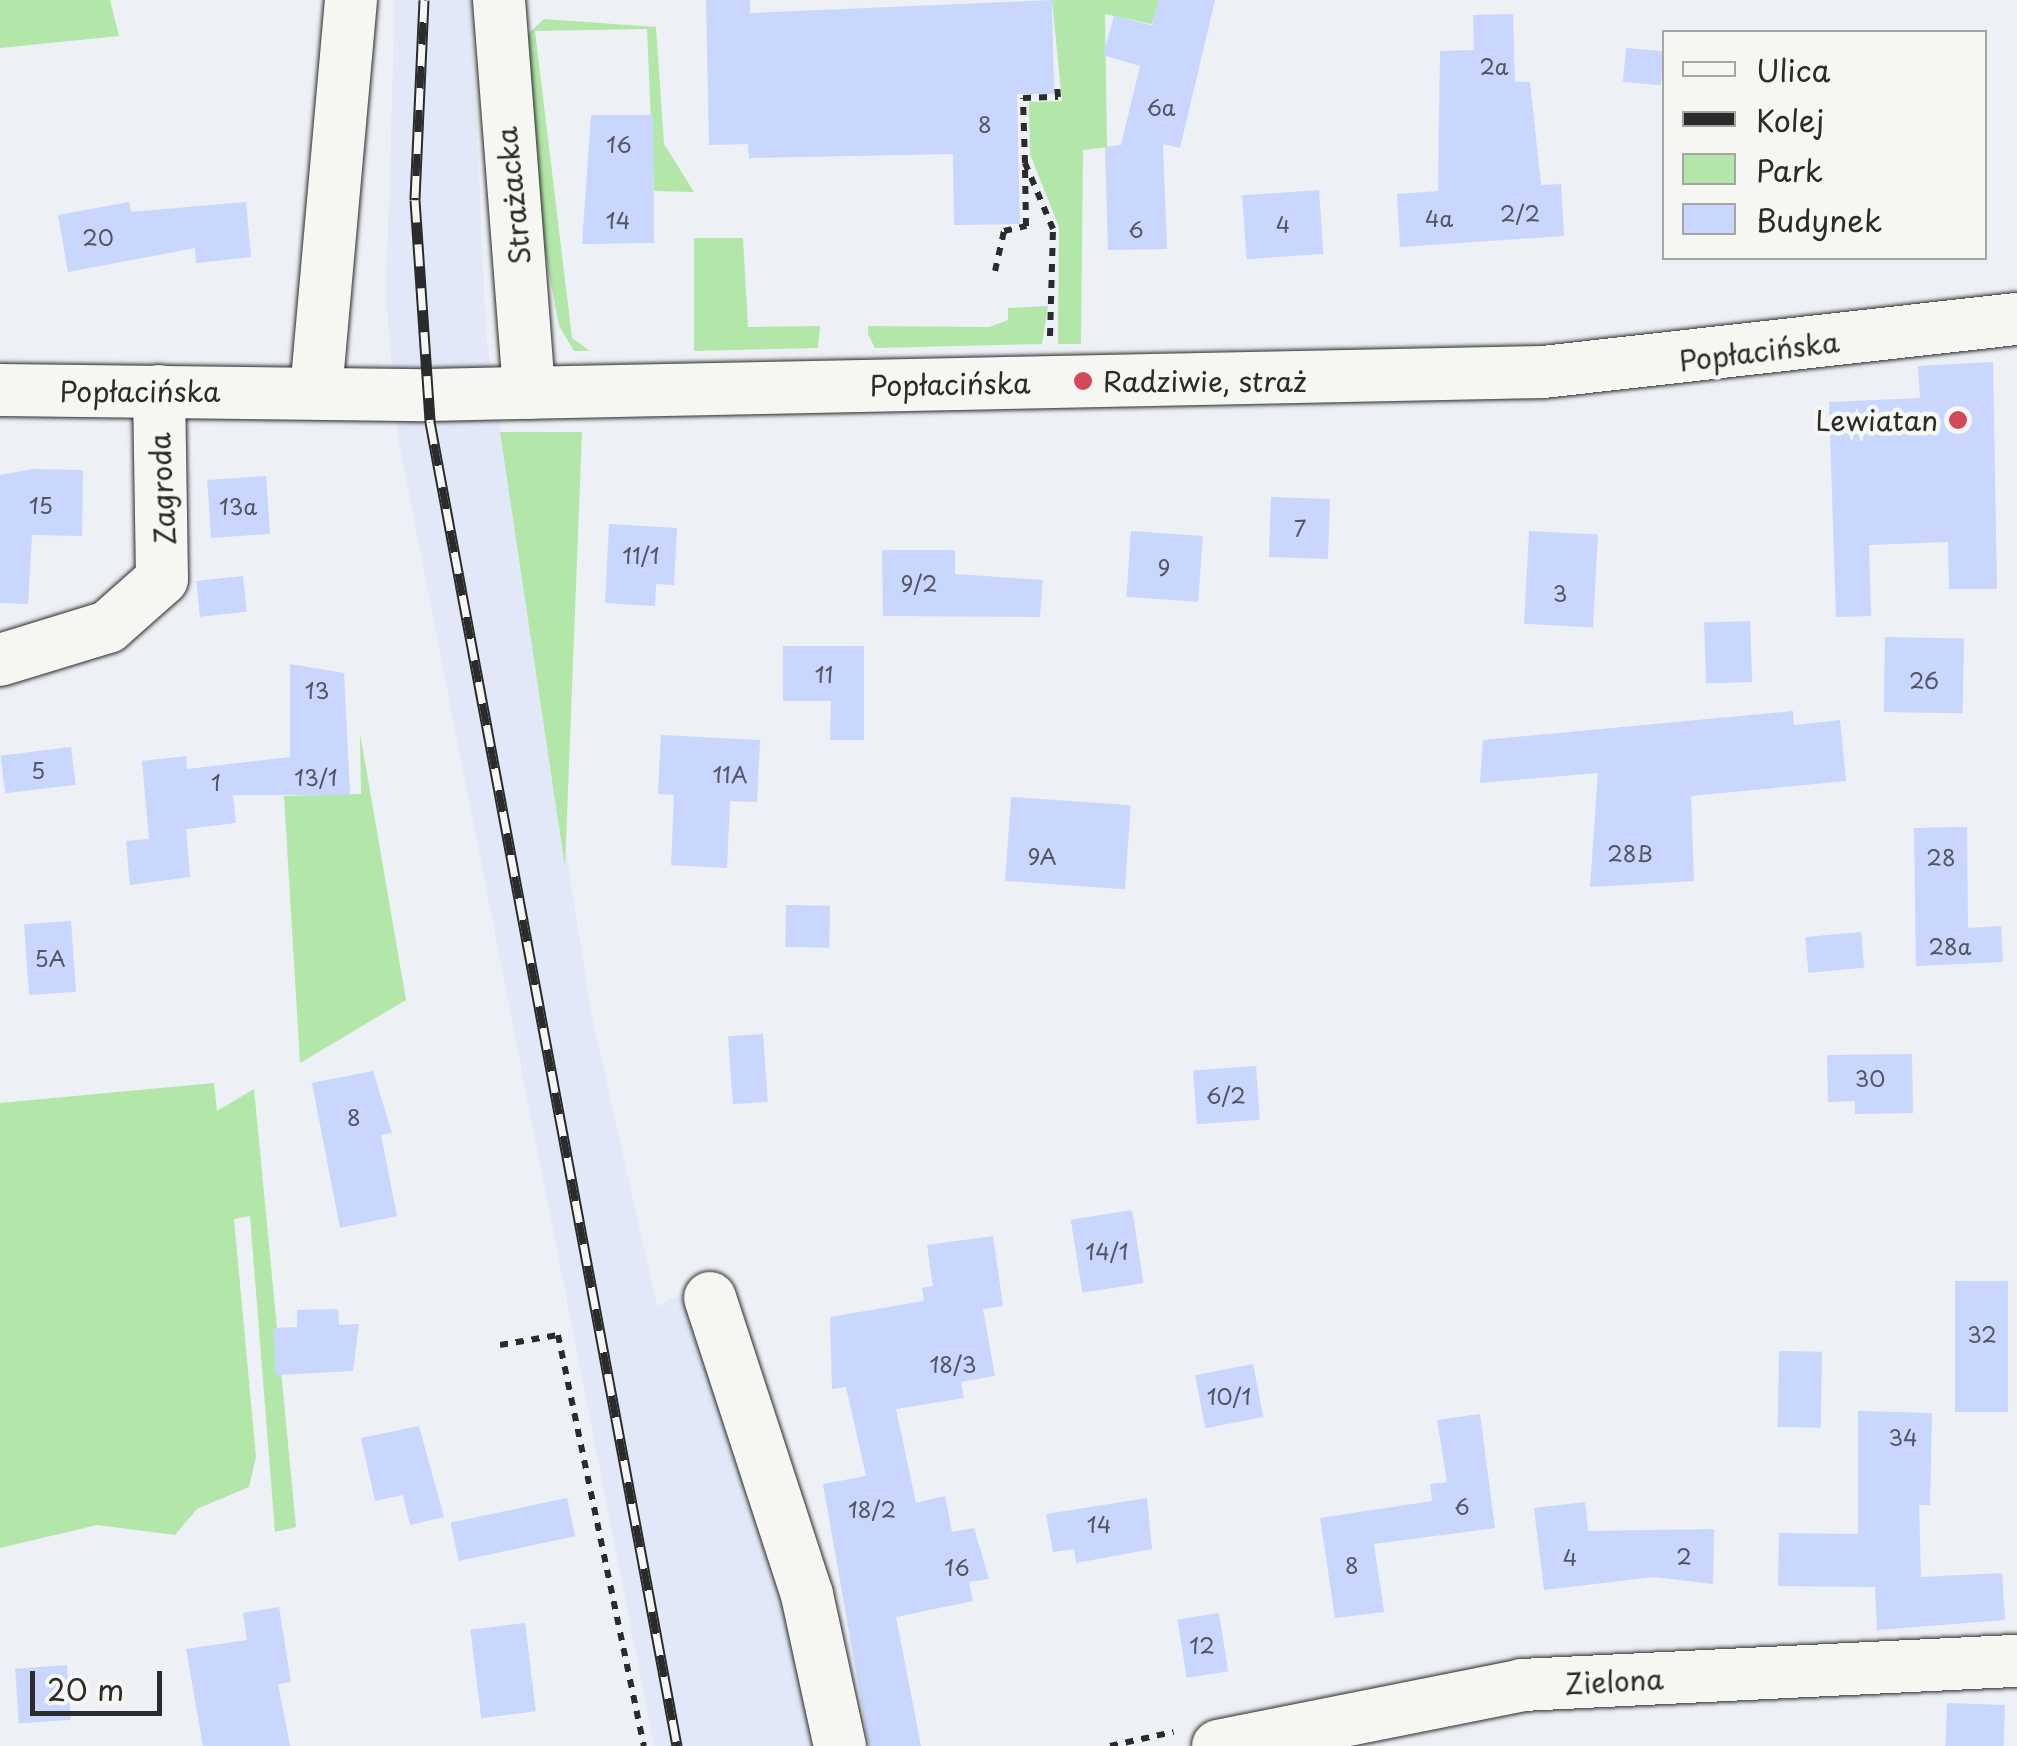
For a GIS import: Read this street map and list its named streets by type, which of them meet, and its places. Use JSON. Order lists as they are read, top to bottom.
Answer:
{
  "streets": {
    "street": [
      "Strażacka",
      "Popłacińska",
      "Zagroda",
      "Zielona"
    ]
  },
  "crossings": [
    ["Strażacka", "Popłacińska"],
    ["Popłacińska", "Zagroda"]
  ],
  "places": ["Radziwie, straż", "Lewiatan"],
  "house_numbers": [
    "2a",
    "6a",
    "8",
    "16",
    "2/2",
    "4a",
    "14",
    "4",
    "6",
    "20",
    "15",
    "13a",
    "7",
    "11/1",
    "9",
    "9/2",
    "3",
    "11",
    "26",
    "13",
    "5",
    "11A",
    "13/1",
    "1",
    "28B",
    "9A",
    "28",
    "28a",
    "5A",
    "30",
    "6/2",
    "8",
    "14/1",
    "32",
    "18/3",
    "10/1",
    "34",
    "6",
    "18/2",
    "14",
    "2",
    "4",
    "8",
    "16",
    "12"
  ],
  "legend": [
    "Ulica",
    "Kolej",
    "Park",
    "Budynek"
  ],
  "scale_bar": "20 m"
}
